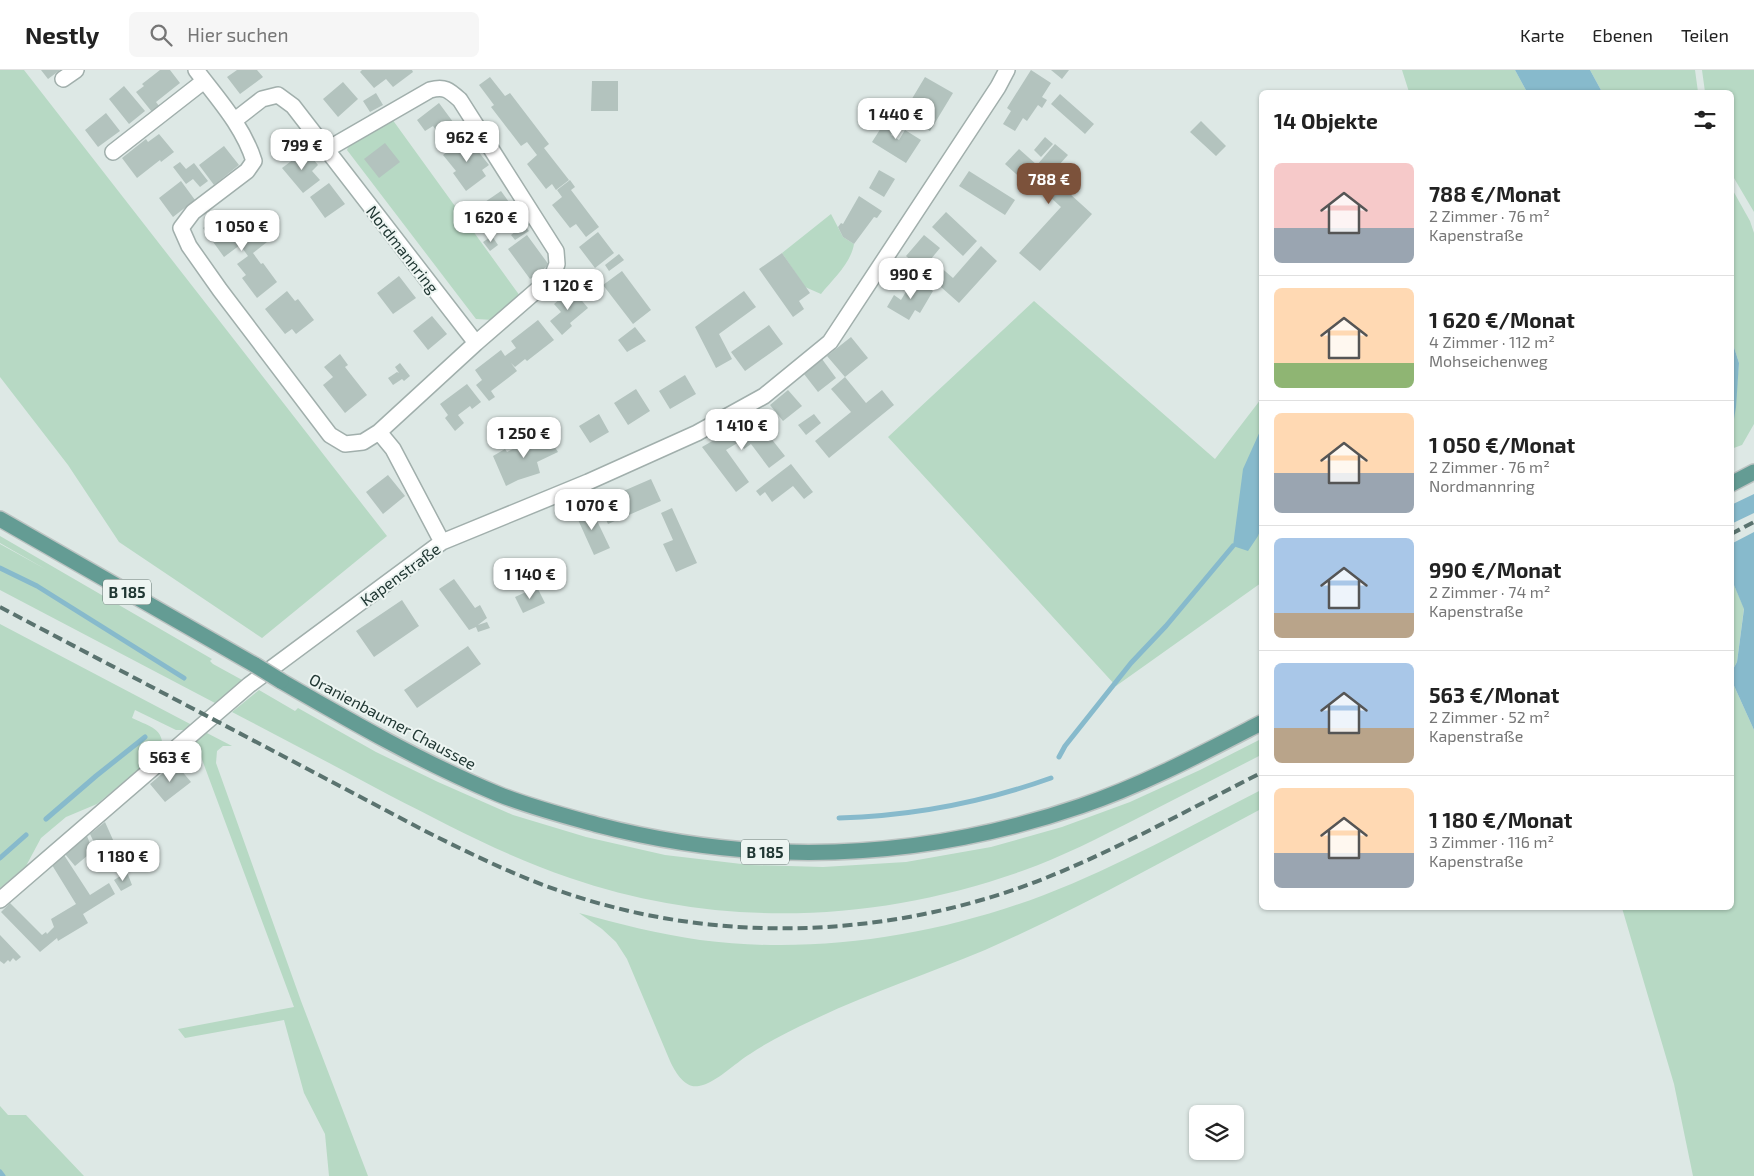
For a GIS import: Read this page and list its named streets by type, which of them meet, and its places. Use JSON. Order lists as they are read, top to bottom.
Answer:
{
  "streets": {
    "main road": ["B 185", "Oranienbaumer Chaussee"],
    "street": ["Nordmannring", "Kapenstraße"]
  },
  "page": {
    "header": "Nestly",
    "search": "Hier suchen",
    "nav": ["Karte", "Ebenen", "Teilen"],
    "heading": "14 Objekte",
    "price": [
      "1 440 €",
      "962 €",
      "799 €",
      "788 €",
      "1 620 €",
      "1 050 €",
      "990 €",
      "1 120 €",
      "1 410 €",
      "1 250 €",
      "1 070 €",
      "1 140 €",
      "563 €",
      "1 180 €"
    ],
    "list": [
      {
        "name": "788 €/Monat",
        "note": "2 Zimmer · 76 m² · Kapenstraße"
      },
      {
        "name": "1 620 €/Monat",
        "note": "4 Zimmer · 112 m² · Mohseichenweg"
      },
      {
        "name": "1 050 €/Monat",
        "note": "2 Zimmer · 76 m² · Nordmannring"
      },
      {
        "name": "990 €/Monat",
        "note": "2 Zimmer · 74 m² · Kapenstraße"
      },
      {
        "name": "563 €/Monat",
        "note": "2 Zimmer · 52 m² · Kapenstraße"
      },
      {
        "name": "1 180 €/Monat",
        "note": "3 Zimmer · 116 m² · Kapenstraße"
      }
    ]
  }
}
